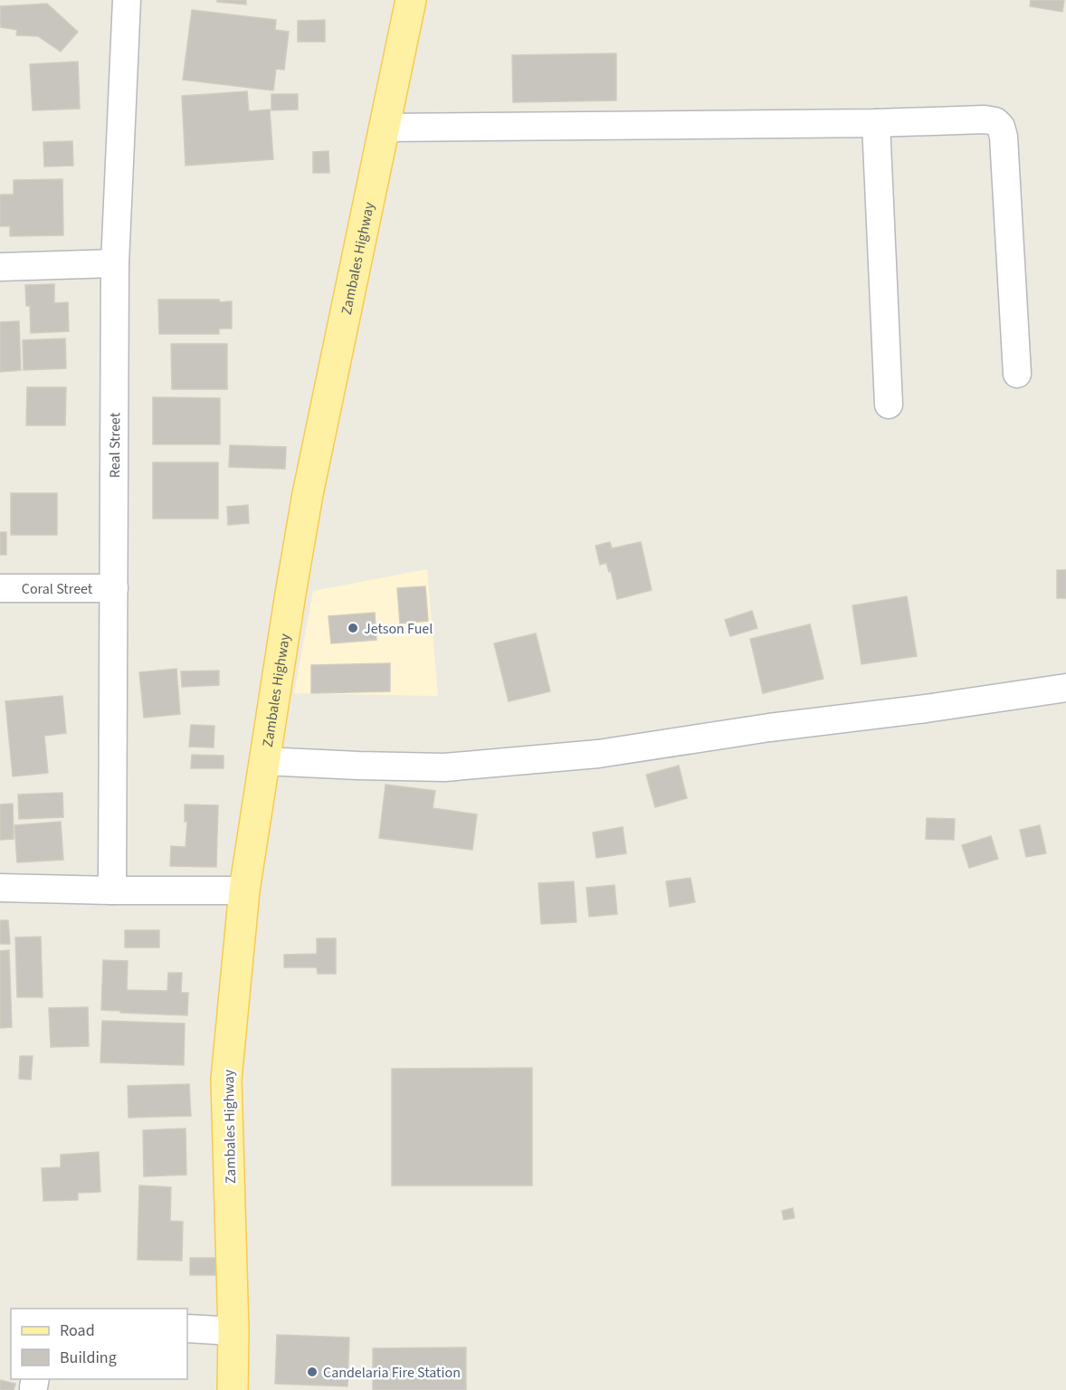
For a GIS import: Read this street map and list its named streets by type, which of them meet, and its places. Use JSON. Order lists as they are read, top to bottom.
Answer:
{
  "streets": {
    "main road": ["Zambales Highway"],
    "street": ["Real Street", "Coral Street"]
  },
  "crossings": [
    ["Real Street", "Coral Street"]
  ],
  "places": ["Jetson Fuel", "Candelaria Fire Station"],
  "legend": ["Road", "Building"]
}
